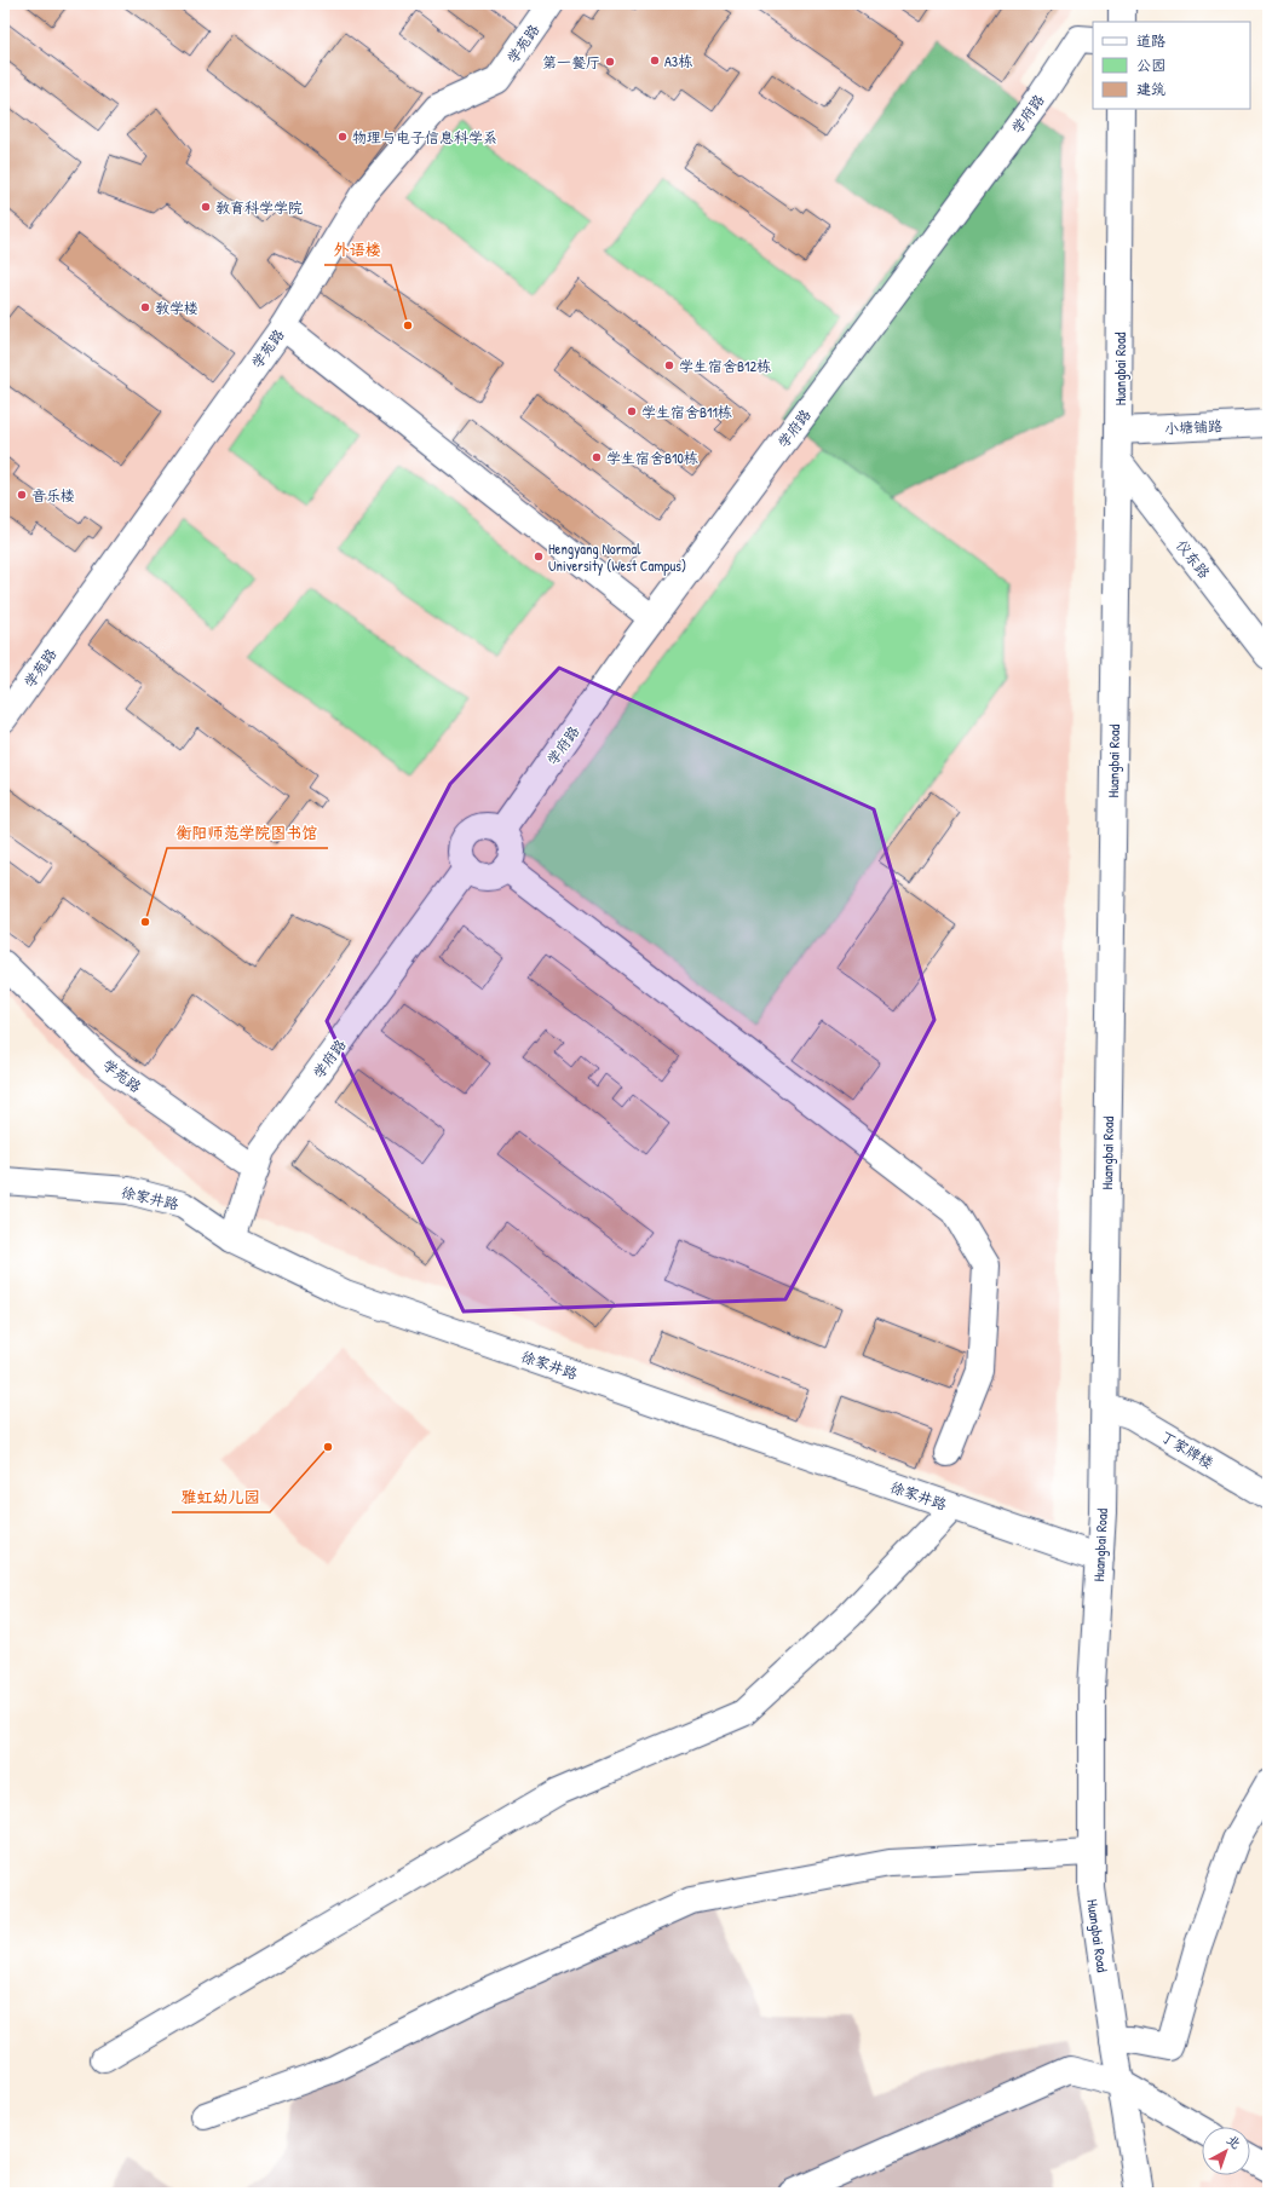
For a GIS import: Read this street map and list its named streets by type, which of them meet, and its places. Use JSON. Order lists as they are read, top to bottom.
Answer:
{
  "streets": {
    "street": [
      "学苑路",
      "学府路",
      "Huangbai Road",
      "小塘铺路",
      "仪东路",
      "徐家井路",
      "丁家牌楼"
    ]
  },
  "crossings": [
    ["学苑路", "学府路"],
    ["学府路", "徐家井路"],
    ["Huangbai Road", "小塘铺路"],
    ["Huangbai Road", "仪东路"],
    ["Huangbai Road", "徐家井路"],
    ["Huangbai Road", "丁家牌楼"]
  ],
  "places": [
    "A3栋",
    "第一餐厅",
    "物理与电子信息科学系",
    "教育科学学院",
    "教学楼",
    "外语楼",
    "学生宿舍B12栋",
    "学生宿舍B11栋",
    "学生宿舍B10栋",
    "音乐楼",
    "Hengyang Normal University (West Campus)",
    "衡阳师范学院图书馆",
    "雅虹幼儿园"
  ],
  "legend": ["道路", "公园", "建筑"],
  "north": "top right"
}
